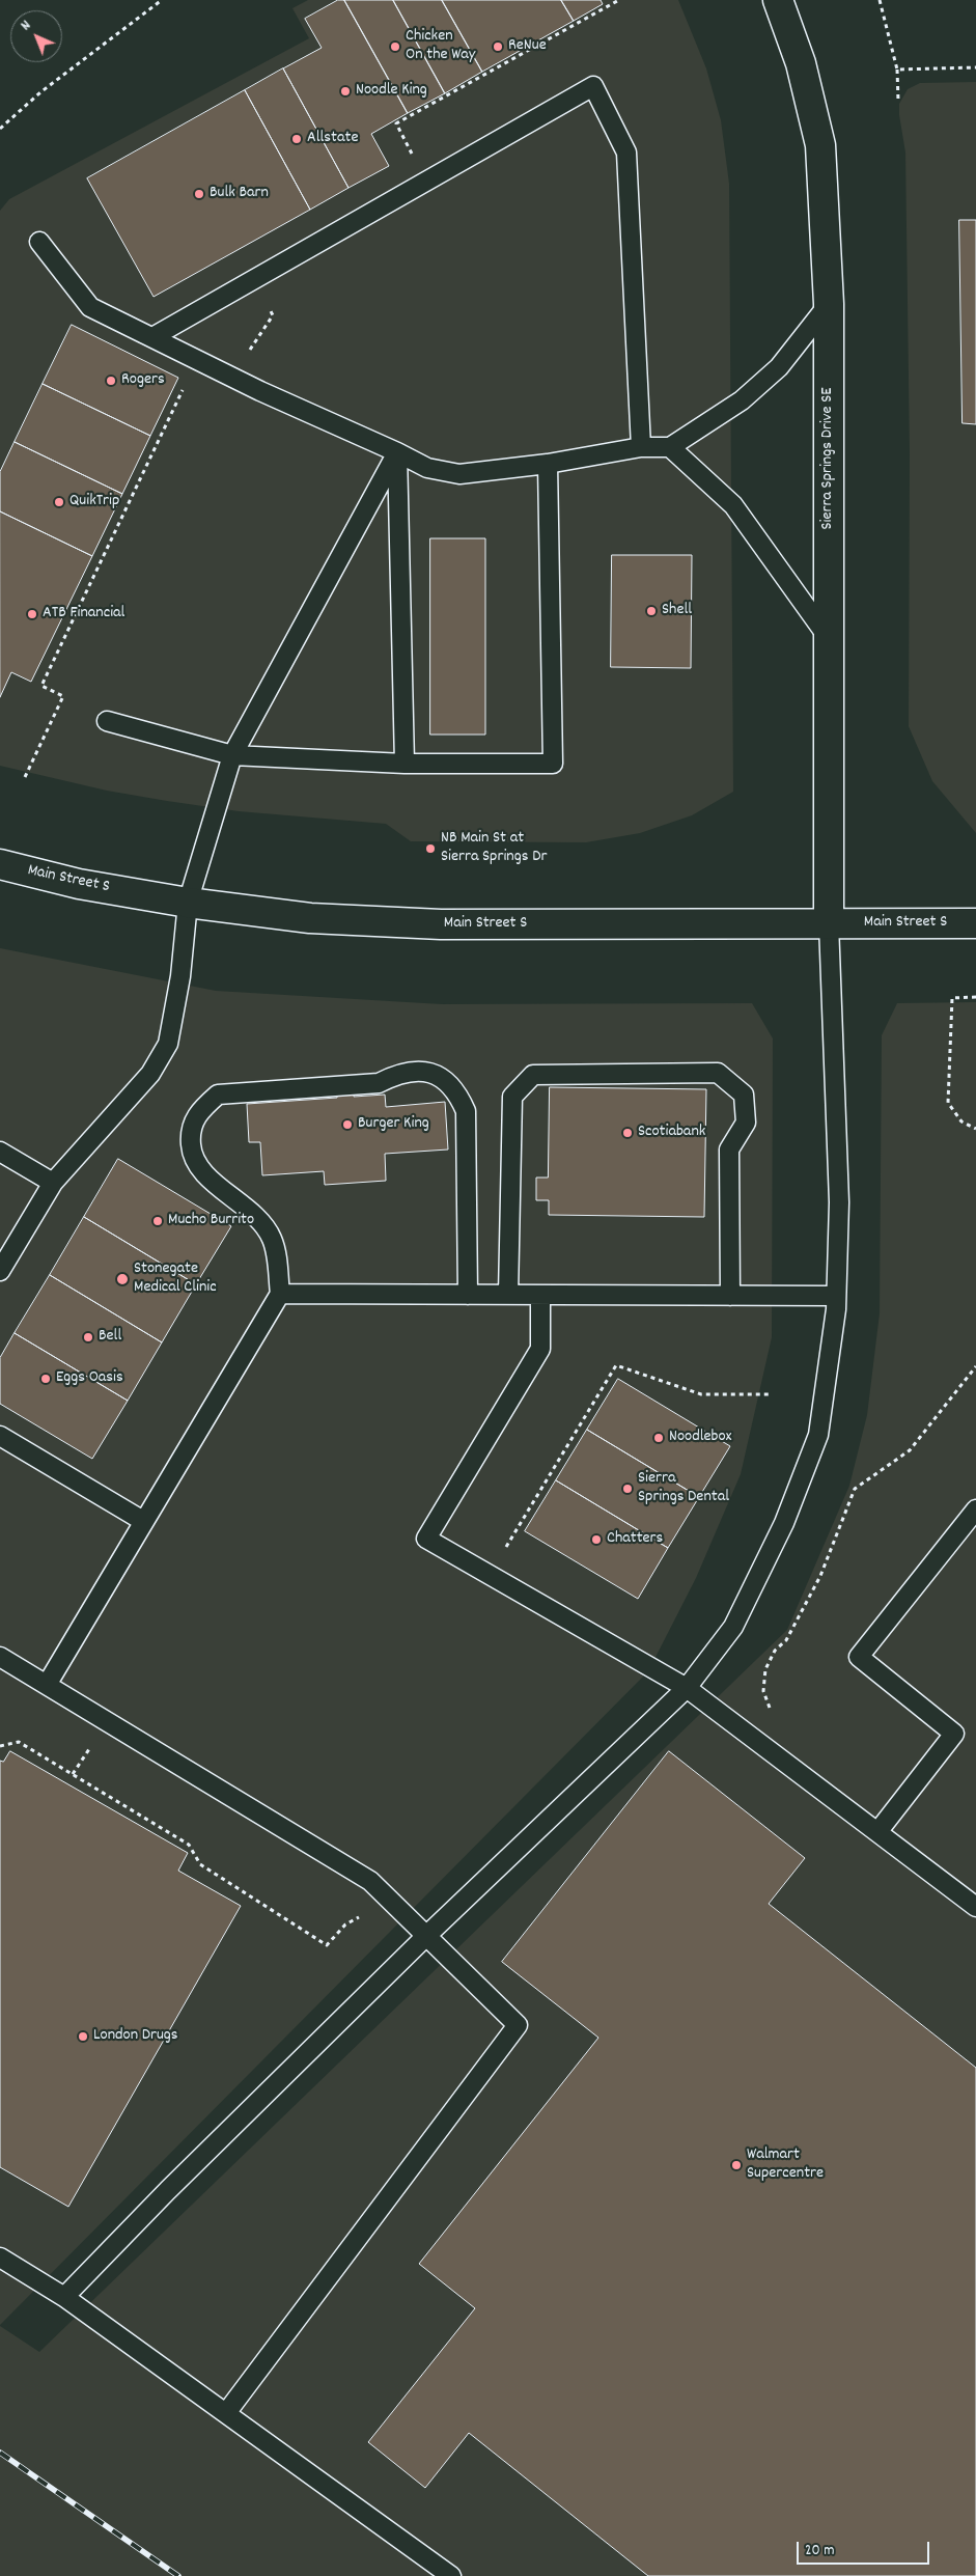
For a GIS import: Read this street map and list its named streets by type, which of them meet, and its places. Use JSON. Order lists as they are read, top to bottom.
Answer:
{
  "streets": {
    "main road": ["Sierra Springs Drive SE", "Main Street S"]
  },
  "crossings": [
    ["Sierra Springs Drive SE", "Main Street S"]
  ],
  "places": [
    "Chicken On the Way",
    "ReNue",
    "Noodle King",
    "Allstate",
    "Bulk Barn",
    "Rogers",
    "QuikTrip",
    "Shell",
    "ATB Financial",
    "NB Main St at Sierra Springs Dr",
    "Burger King",
    "Scotiabank",
    "Mucho Burrito",
    "Stonegate Medical Clinic",
    "Bell",
    "Eggs Oasis",
    "Noodlebox",
    "Sierra Springs Dental",
    "Chatters",
    "London Drugs",
    "Walmart Supercentre"
  ],
  "scale_bar": "20 m",
  "north": "top left"
}
